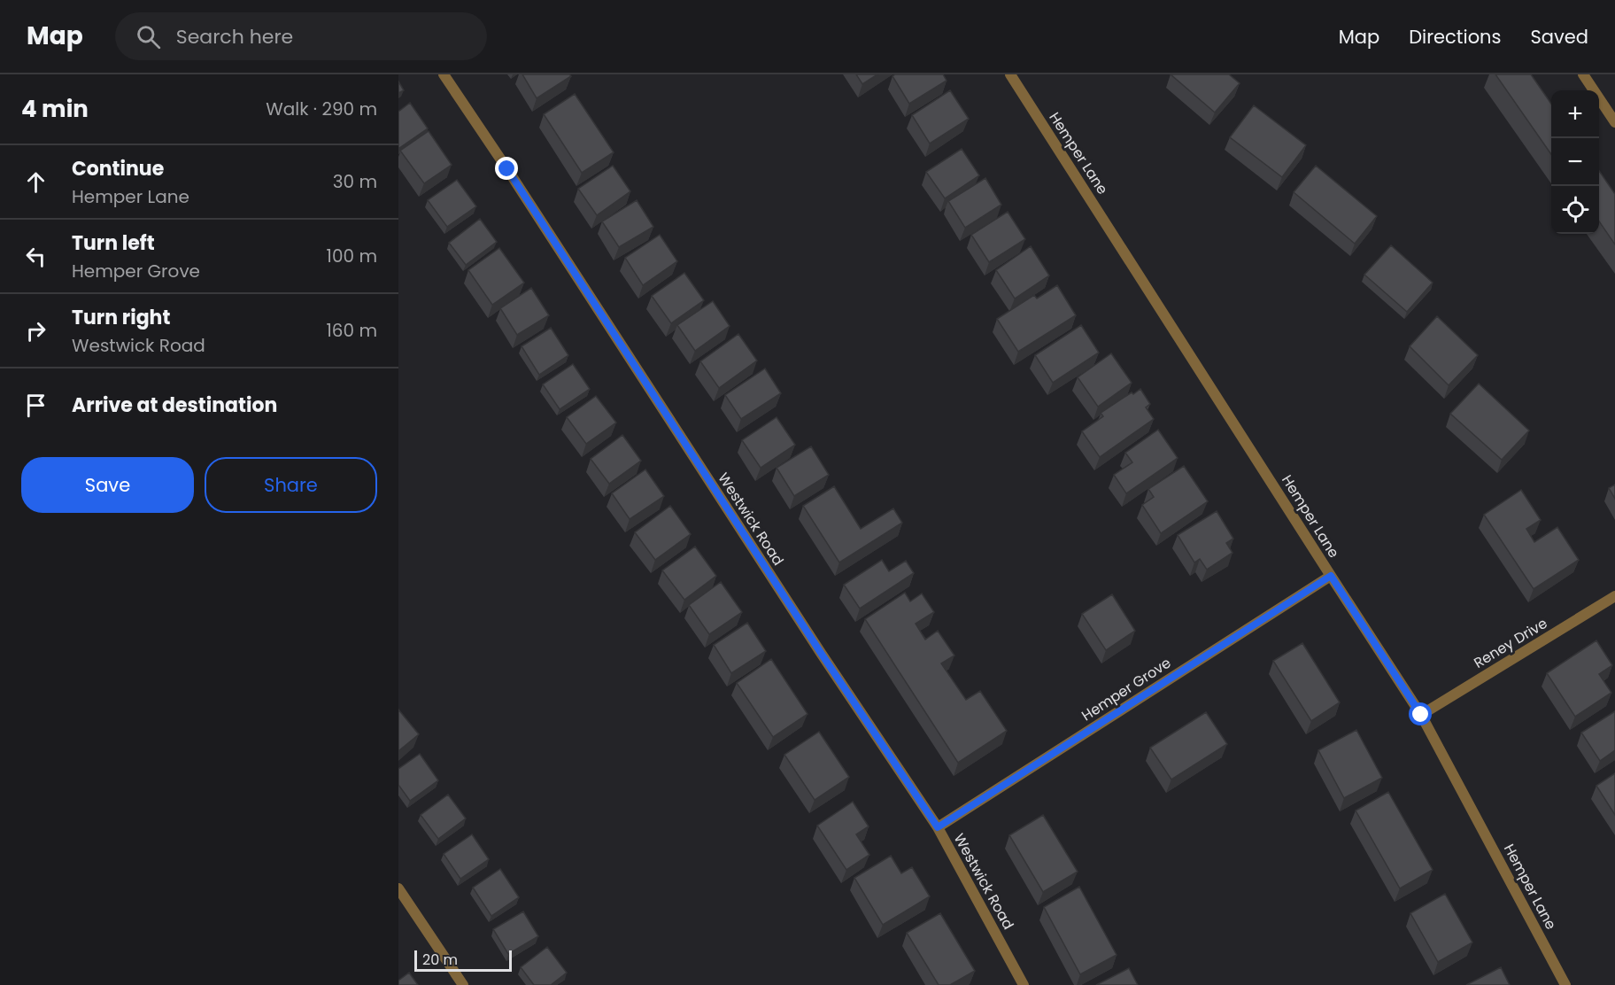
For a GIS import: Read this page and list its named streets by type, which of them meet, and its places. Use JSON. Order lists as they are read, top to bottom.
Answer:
{
  "streets": {
    "street": [
      "Hemper Lane",
      "Westwick Road",
      "Reney Drive",
      "Hemper Grove"
    ]
  },
  "crossings": [
    ["Hemper Lane", "Reney Drive"],
    ["Hemper Lane", "Hemper Grove"],
    ["Westwick Road", "Hemper Grove"]
  ],
  "scale_bar": "20 m",
  "page": {
    "header": "Map",
    "search": "Search here",
    "nav": ["Map", "Directions", "Saved"],
    "heading": ["4 min", "Walk · 290 m"],
    "map_buttons": ["+", "−"],
    "list": [
      ["Continue", "Hemper Lane", "30 m"],
      ["Turn left", "Hemper Grove", "100 m"],
      ["Turn right", "Westwick Road", "160 m"],
      "Arrive at destination"
    ],
    "buttons": ["Save", "Share"],
    "scale": "20 m"
  }
}
